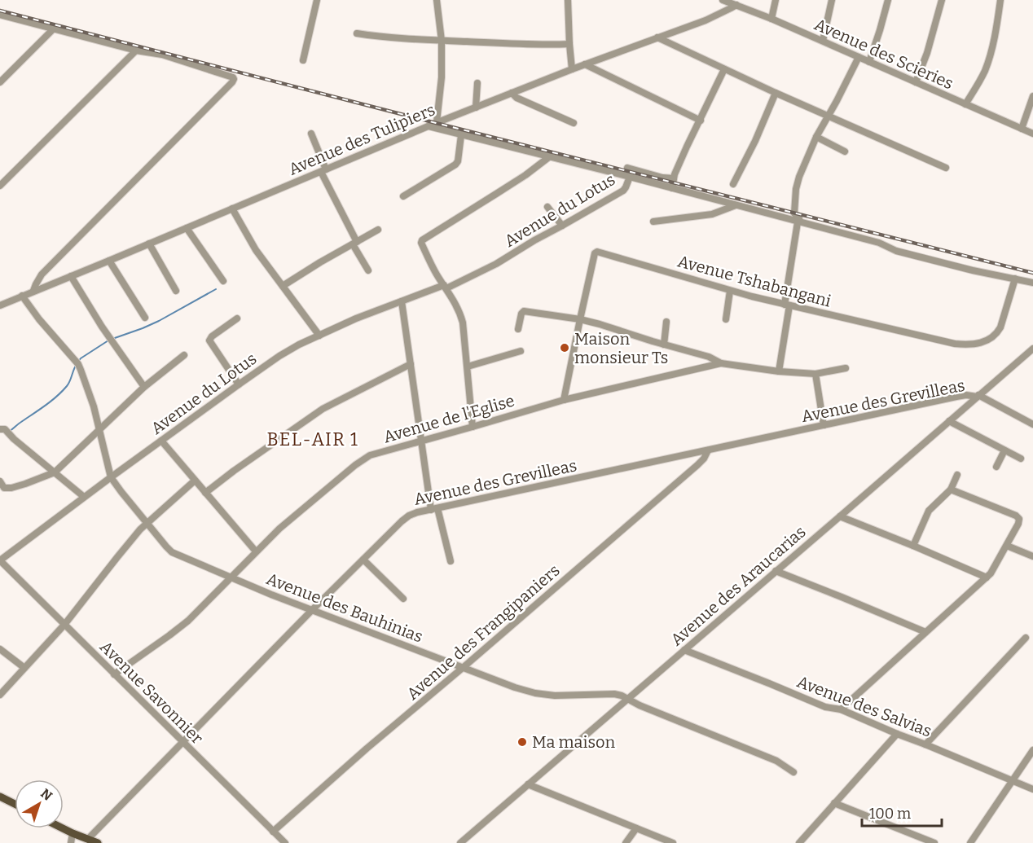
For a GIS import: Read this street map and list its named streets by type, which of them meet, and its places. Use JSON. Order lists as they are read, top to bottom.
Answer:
{
  "streets": {
    "street": [
      "Avenue des Scieries",
      "Avenue des Tulipiers",
      "Avenue du Lotus",
      "Avenue Tshabangani",
      "Avenue des Grevilleas",
      "Avenue de l'Eglise",
      "Avenue des Araucarias",
      "Avenue des Bauhinias",
      "Avenue des Frangipaniers",
      "Avenue Savonnier",
      "Avenue des Salvias"
    ]
  },
  "crossings": [
    ["Avenue des Scieries", "Avenue des Tulipiers"],
    ["Avenue des Tulipiers", "Avenue des Bauhinias"],
    ["Avenue du Lotus", "Avenue Tshabangani"],
    ["Avenue du Lotus", "Avenue des Bauhinias"],
    ["Avenue du Lotus", "Avenue Savonnier"],
    ["Avenue Tshabangani", "Avenue de l'Eglise"],
    ["Avenue des Grevilleas", "Avenue des Araucarias"],
    ["Avenue des Grevilleas", "Avenue des Bauhinias"],
    ["Avenue des Grevilleas", "Avenue des Frangipaniers"],
    ["Avenue des Grevilleas", "Avenue Savonnier"],
    ["Avenue de l'Eglise", "Avenue des Bauhinias"],
    ["Avenue de l'Eglise", "Avenue Savonnier"],
    ["Avenue des Araucarias", "Avenue des Bauhinias"],
    ["Avenue des Araucarias", "Avenue des Salvias"],
    ["Avenue des Bauhinias", "Avenue des Frangipaniers"],
    ["Avenue des Frangipaniers", "Avenue Savonnier"]
  ],
  "districts": ["BEL-AIR 1"],
  "places": ["Maison monsieur Ts", "Ma maison"],
  "scale_bar": "100 m",
  "north": "top right"
}
